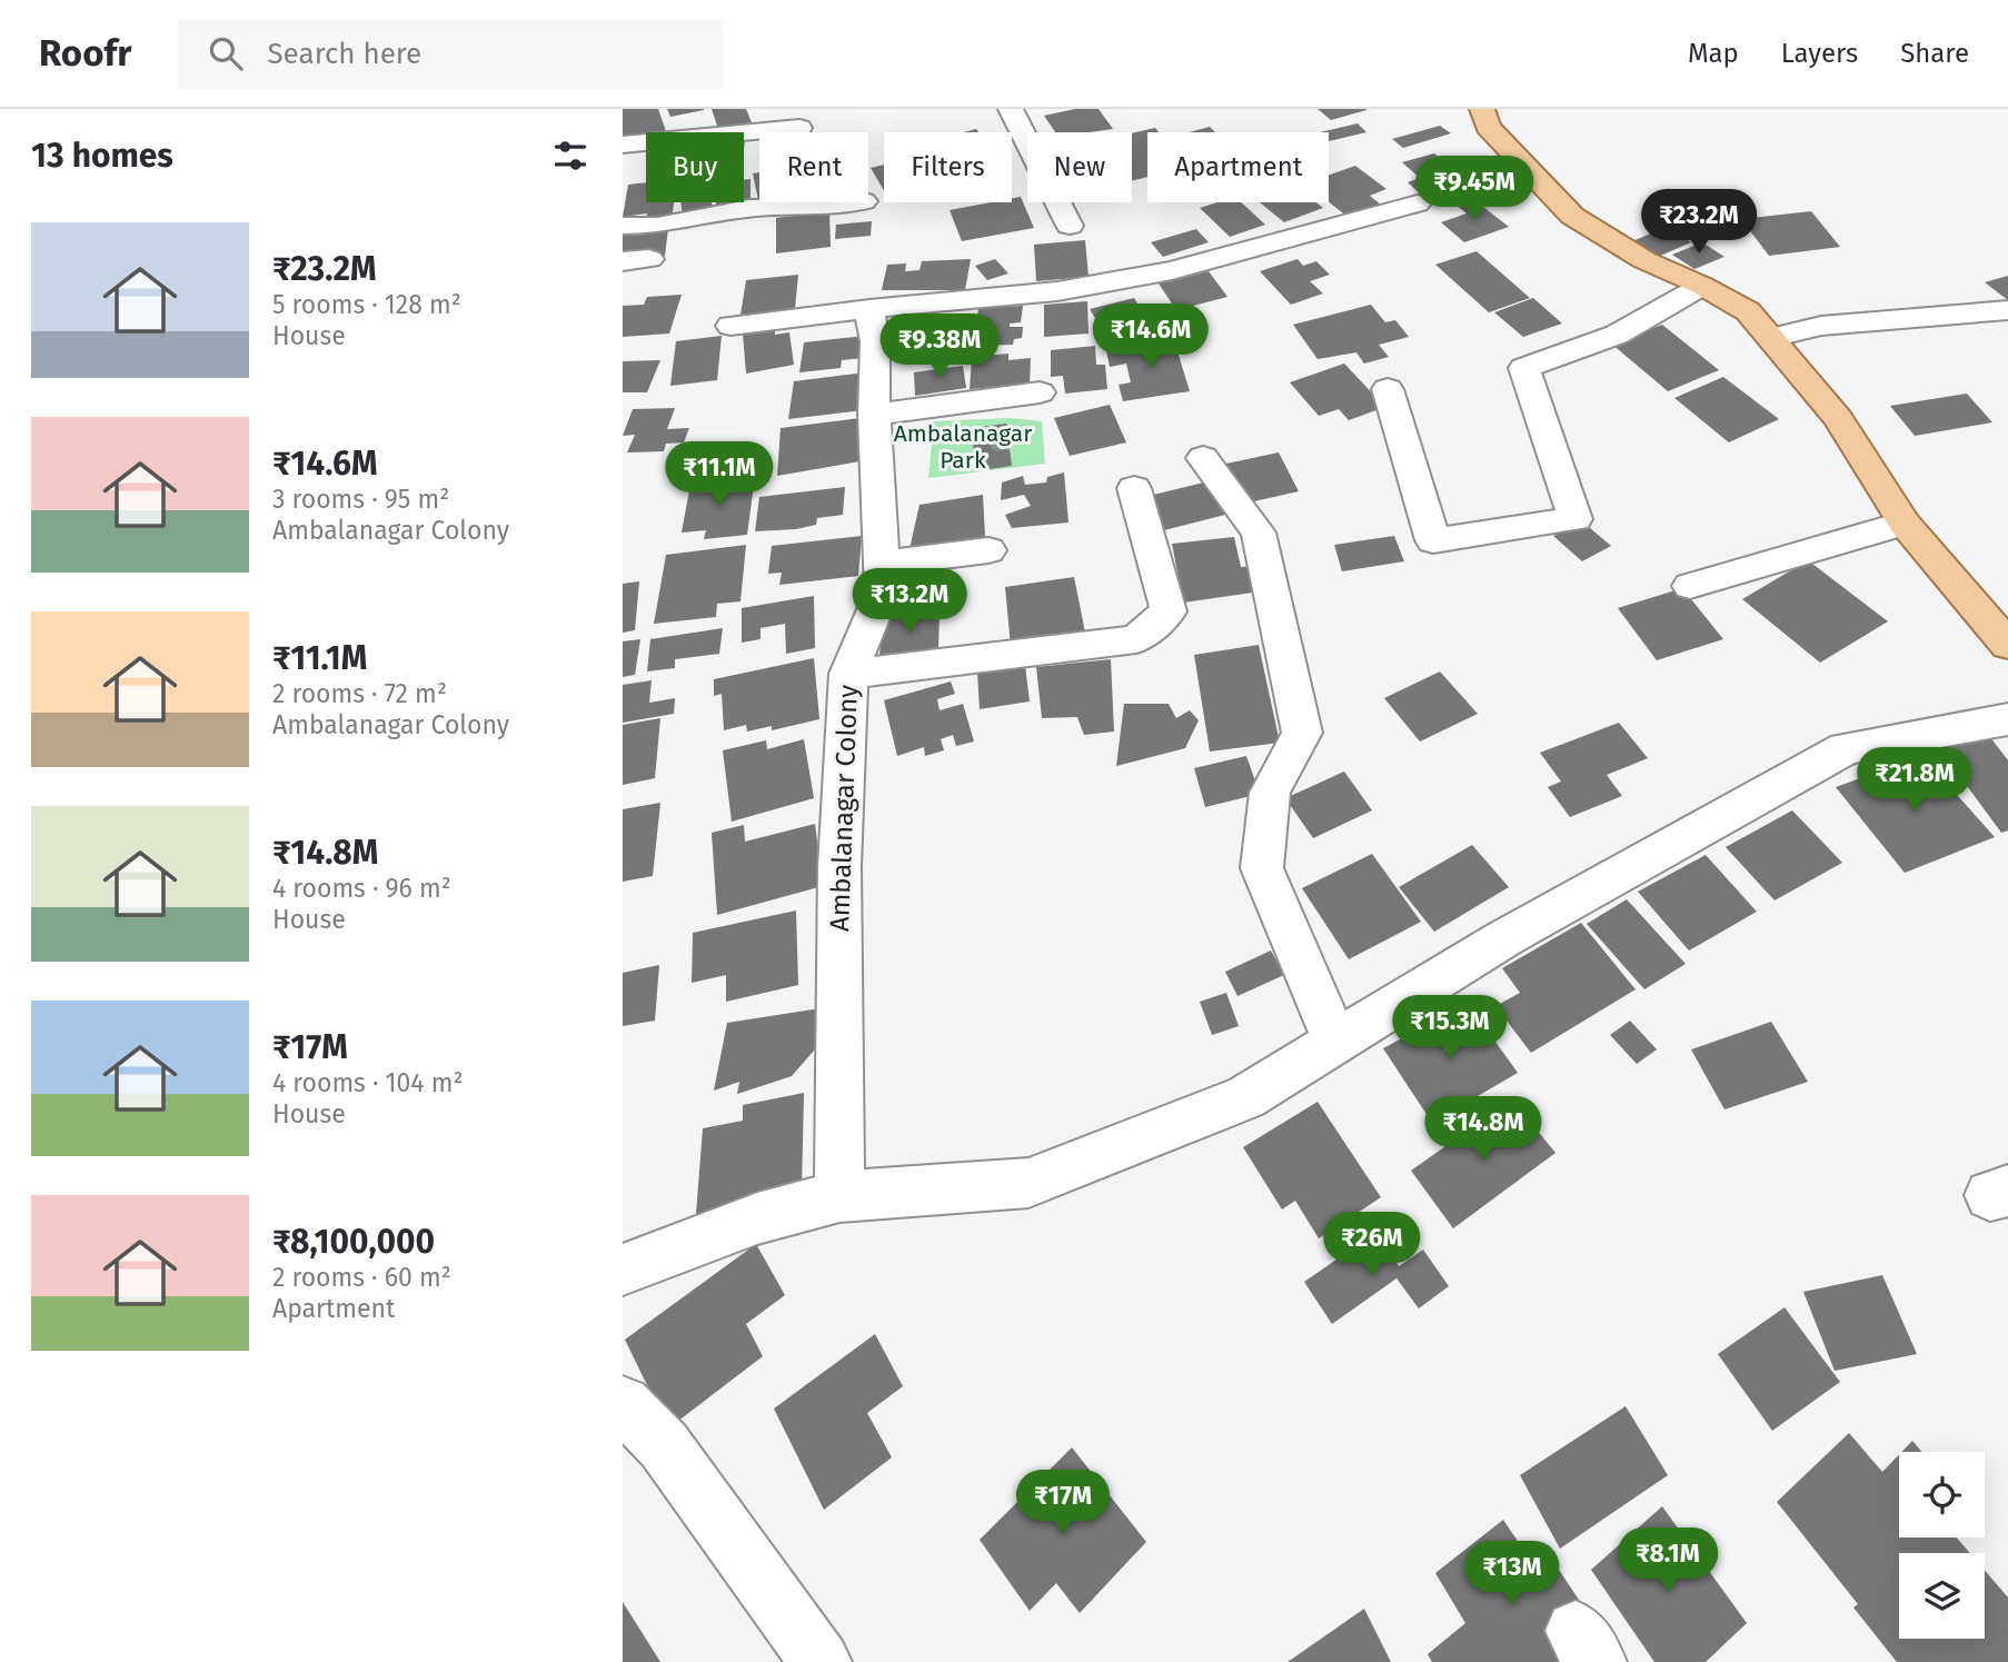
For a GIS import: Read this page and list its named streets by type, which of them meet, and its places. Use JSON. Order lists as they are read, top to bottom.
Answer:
{
  "streets": {
    "street": ["Ambalanagar Colony"]
  },
  "parks": ["Ambalanagar Park"],
  "page": {
    "header": "Roofr",
    "search": "Search here",
    "nav": ["Map", "Layers", "Share"],
    "heading": "13 homes",
    "chip": [
      "Buy",
      "Rent",
      "Filters",
      "New",
      "Apartment"
    ],
    "price": [
      "₹9.45M",
      "₹23.2M",
      "₹14.6M",
      "₹9.38M",
      "₹11.1M",
      "₹13.2M",
      "₹21.8M",
      "₹15.3M",
      "₹14.8M",
      "₹26M",
      "₹17M",
      "₹8.1M",
      "₹13M"
    ],
    "list": [
      {
        "name": "₹23.2M",
        "note": "5 rooms · 128 m² · House"
      },
      {
        "name": "₹14.6M",
        "note": "3 rooms · 95 m² · Ambalanagar Colony"
      },
      {
        "name": "₹11.1M",
        "note": "2 rooms · 72 m² · Ambalanagar Colony"
      },
      {
        "name": "₹14.8M",
        "note": "4 rooms · 96 m² · House"
      },
      {
        "name": "₹17M",
        "note": "4 rooms · 104 m² · House"
      },
      {
        "name": "₹8,100,000",
        "note": "2 rooms · 60 m² · Apartment"
      }
    ]
  }
}
